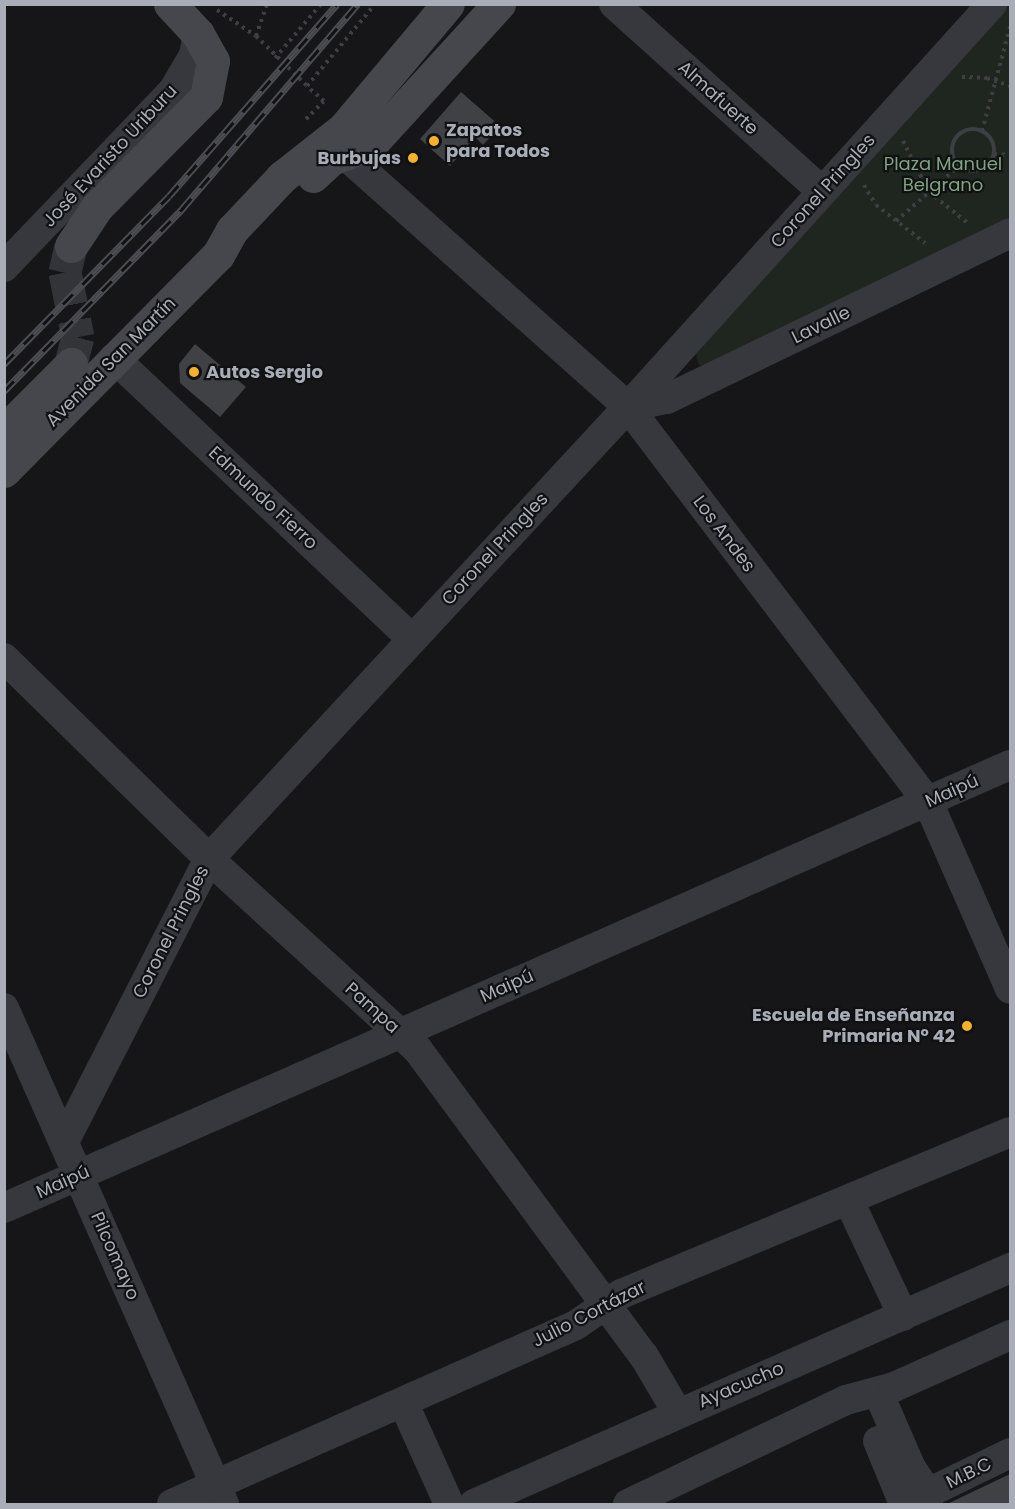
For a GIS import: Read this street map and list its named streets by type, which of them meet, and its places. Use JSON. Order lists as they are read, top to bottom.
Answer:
{
  "streets": {
    "main road": ["Avenida San Martín"],
    "street": [
      "Almafuerte",
      "José Evaristo Uriburu",
      "Coronel Pringles",
      "Lavalle",
      "Edmundo Fierro",
      "Los Andes",
      "Maipú",
      "Pampa",
      "Pilcomayo",
      "Julio Cortázar",
      "Ayacucho",
      "M.B.C"
    ]
  },
  "crossings": [
    ["Almafuerte", "Coronel Pringles"],
    ["Coronel Pringles", "Lavalle"],
    ["Coronel Pringles", "Edmundo Fierro"],
    ["Coronel Pringles", "Los Andes"],
    ["Coronel Pringles", "Pampa"],
    ["Coronel Pringles", "Pilcomayo"],
    ["Lavalle", "Los Andes"],
    ["Avenida San Martín", "Edmundo Fierro"],
    ["Avenida San Martín", "Los Andes"],
    ["Los Andes", "Maipú"],
    ["Maipú", "Pampa"],
    ["Maipú", "Pilcomayo"],
    ["Pampa", "Julio Cortázar"],
    ["Pampa", "Ayacucho"],
    ["Pilcomayo", "Julio Cortázar"]
  ],
  "parks": ["Plaza Manuel Belgrano"],
  "places": [
    "Zapatos para Todos",
    "Burbujas",
    "Autos Sergio",
    "Escuela de Enseñanza Primaria Nº 42"
  ]
}
